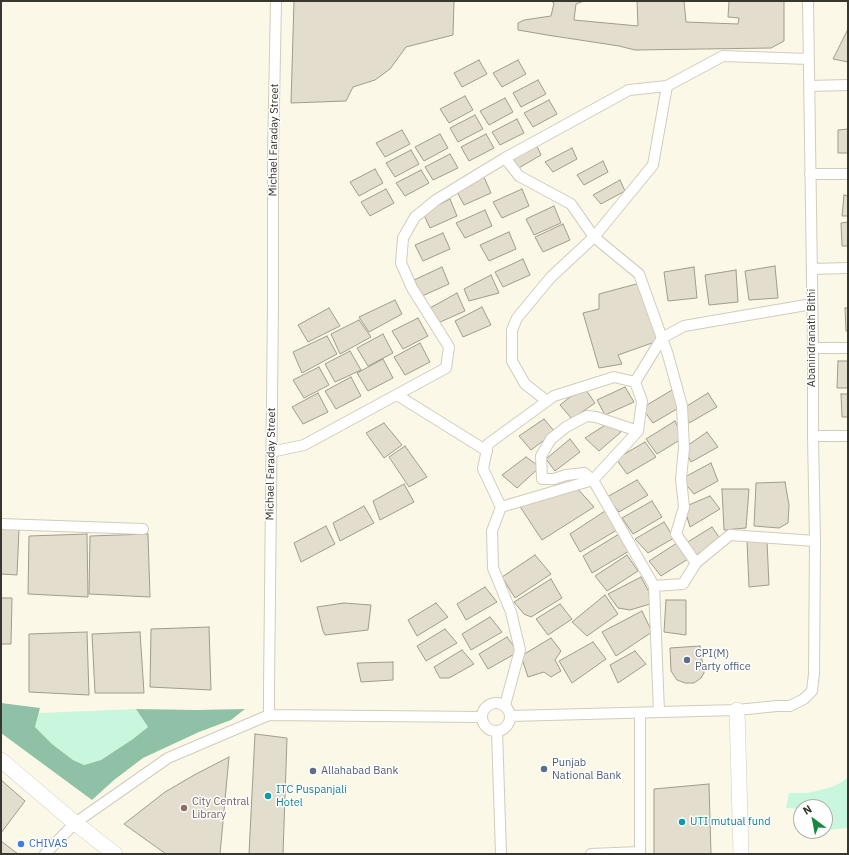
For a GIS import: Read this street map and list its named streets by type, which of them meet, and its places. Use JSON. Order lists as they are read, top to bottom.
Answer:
{
  "streets": {
    "street": ["Michael Faraday Street", "Abanindranath Bithi"]
  },
  "places": [
    "CPI(M) Party office",
    "Punjab National Bank",
    "Allahabad Bank",
    "ITC Puspanjali Hotel",
    "City Central Library",
    "UTI mutual fund",
    "CHIVAS"
  ],
  "north": "top left"
}
